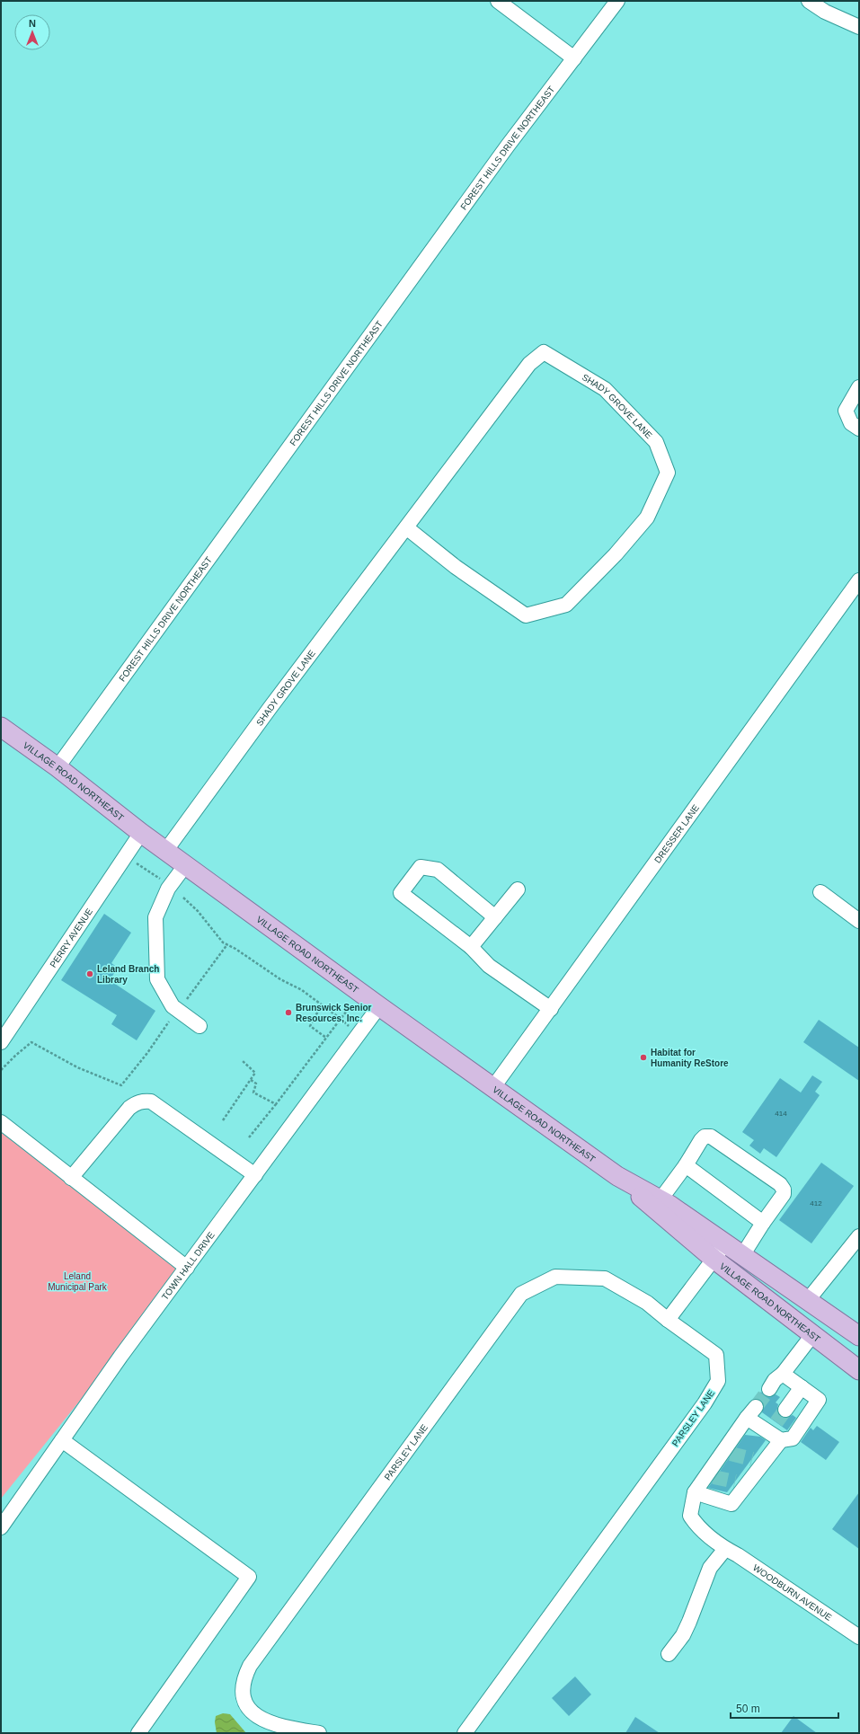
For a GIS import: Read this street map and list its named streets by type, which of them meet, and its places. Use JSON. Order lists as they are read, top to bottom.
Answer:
{
  "streets": {
    "main road": ["VILLAGE ROAD NORTHEAST"],
    "street": [
      "FOREST HILLS DRIVE NORTHEAST",
      "SHADY GROVE LANE",
      "DRESSER LANE",
      "PERRY AVENUE",
      "TOWN HALL DRIVE",
      "PARSLEY LANE",
      "WOODBURN AVENUE"
    ]
  },
  "crossings": [
    ["FOREST HILLS DRIVE NORTHEAST", "VILLAGE ROAD NORTHEAST"],
    ["SHADY GROVE LANE", "VILLAGE ROAD NORTHEAST"],
    ["VILLAGE ROAD NORTHEAST", "DRESSER LANE"],
    ["VILLAGE ROAD NORTHEAST", "PERRY AVENUE"],
    ["VILLAGE ROAD NORTHEAST", "TOWN HALL DRIVE"]
  ],
  "parks": ["Leland Municipal Park"],
  "places": ["Leland Branch Library", "Brunswick Senior Resources, Inc.", "Habitat for Humanity ReStore"],
  "house_numbers": ["414", "412"],
  "scale_bar": "50 m",
  "north": "top"
}
